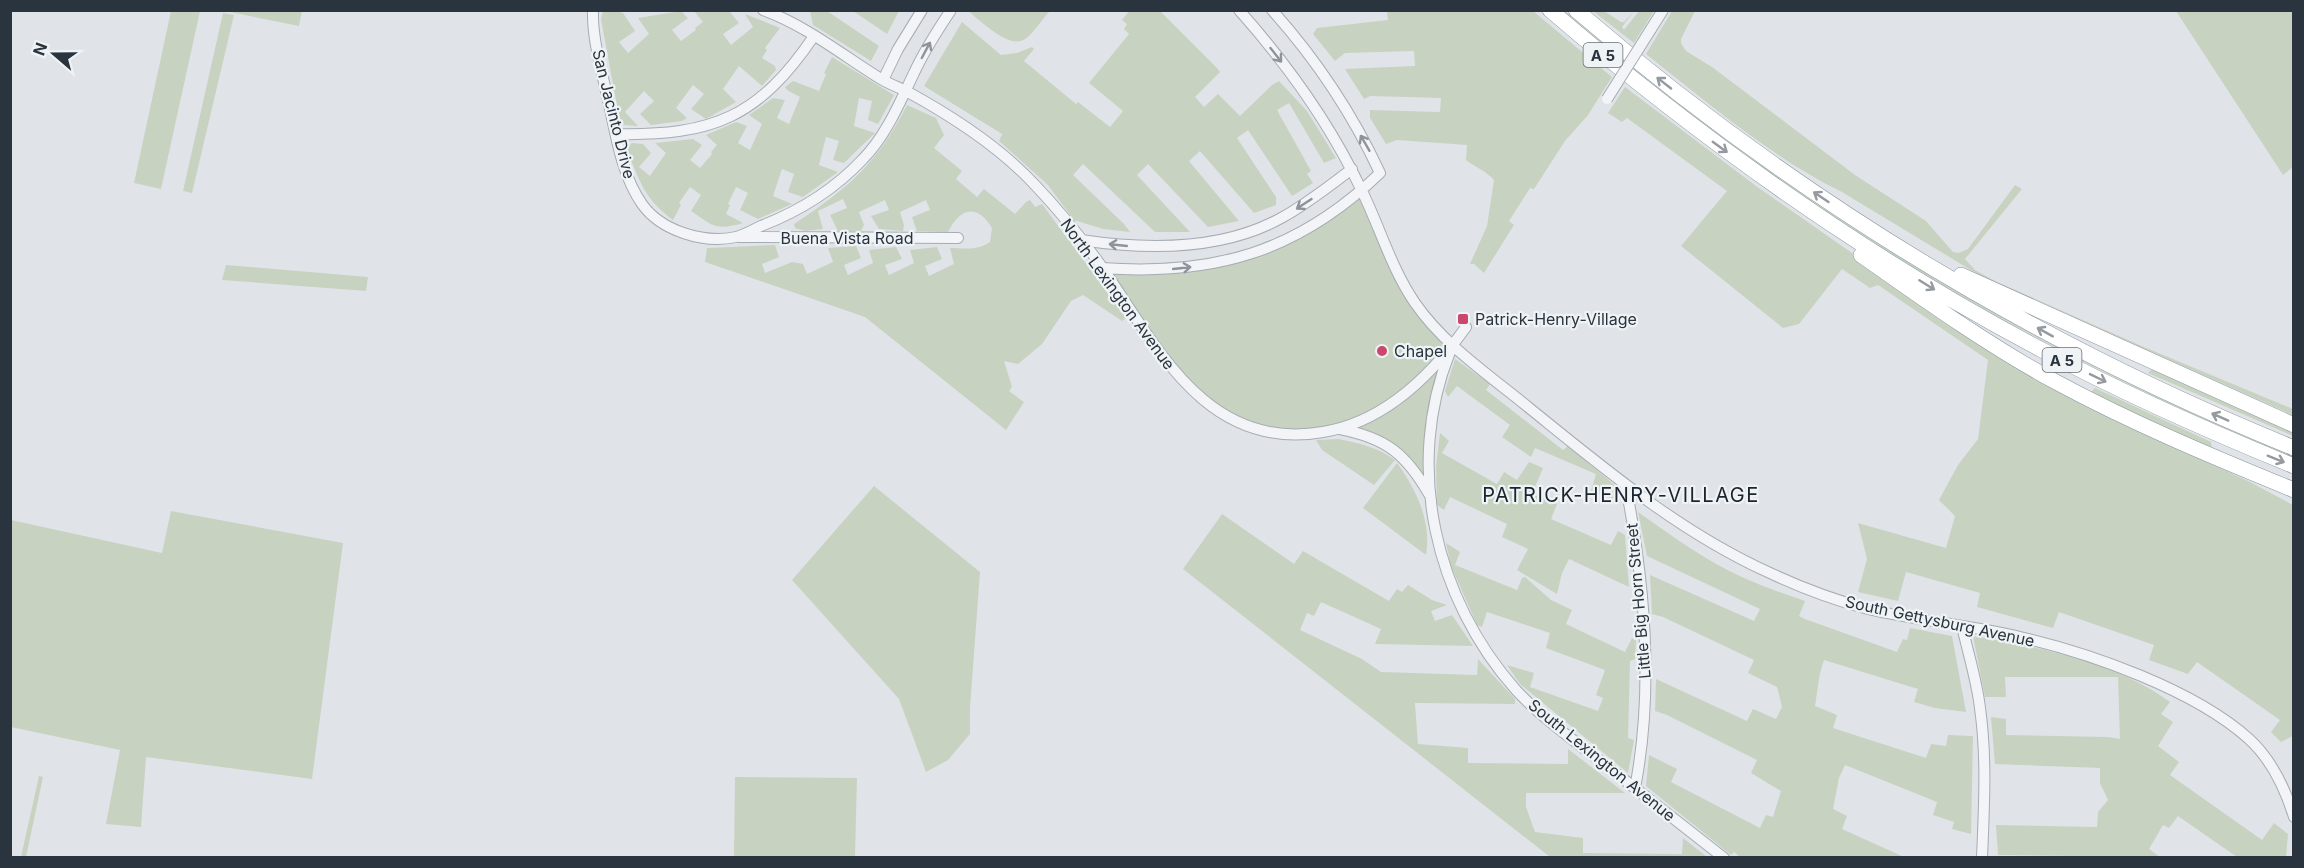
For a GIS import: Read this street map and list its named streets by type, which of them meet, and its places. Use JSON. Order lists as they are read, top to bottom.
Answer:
{
  "streets": {
    "highway": ["A 5"],
    "street": [
      "San Jacinto Drive",
      "Buena Vista Road",
      "North Lexington Avenue",
      "Little Big Horn Street",
      "South Gettysburg Avenue",
      "South Lexington Avenue"
    ]
  },
  "crossings": [
    ["San Jacinto Drive", "Buena Vista Road"],
    ["San Jacinto Drive", "North Lexington Avenue"],
    ["North Lexington Avenue", "South Gettysburg Avenue"],
    ["North Lexington Avenue", "South Lexington Avenue"],
    ["Little Big Horn Street", "South Gettysburg Avenue"],
    ["Little Big Horn Street", "South Lexington Avenue"],
    ["South Gettysburg Avenue", "South Lexington Avenue"]
  ],
  "districts": ["PATRICK-HENRY-VILLAGE"],
  "places": {
    "transit": ["Patrick-Henry-Village"],
    "other": ["Chapel"]
  },
  "north": "left"
}
